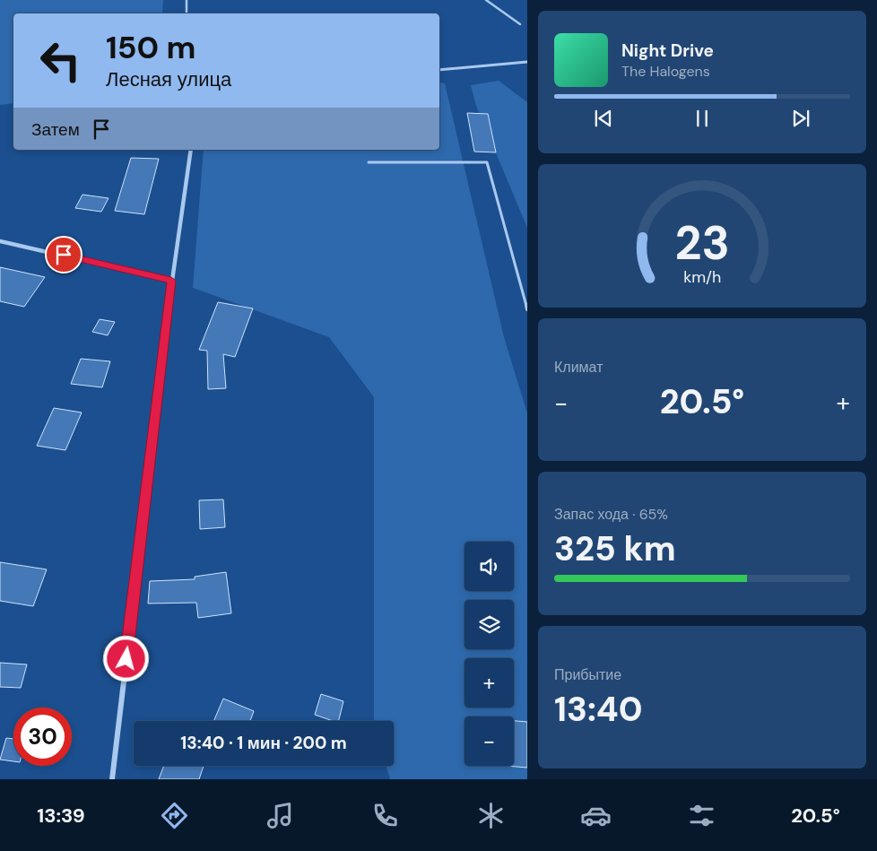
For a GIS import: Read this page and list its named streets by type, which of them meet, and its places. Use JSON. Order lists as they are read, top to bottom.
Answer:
{
  "page": {
    "turn": ["150 m", "Лесная улица"],
    "song": ["Night Drive", "The Halogens"],
    "then": "Затем",
    "tile": [
      "Климат",
      ["Запас хода · 65%", "325 km"],
      ["Прибытие", "13:40"]
    ],
    "heat": ["−", "20.5°", "+"],
    "map_buttons": ["+", "−"],
    "limit": "30",
    "trip": "13:40 · 1 мин · 200 m",
    "tabs": ["13:39", "20.5°"],
    "gauge": ["23", "km/h"]
  }
}
